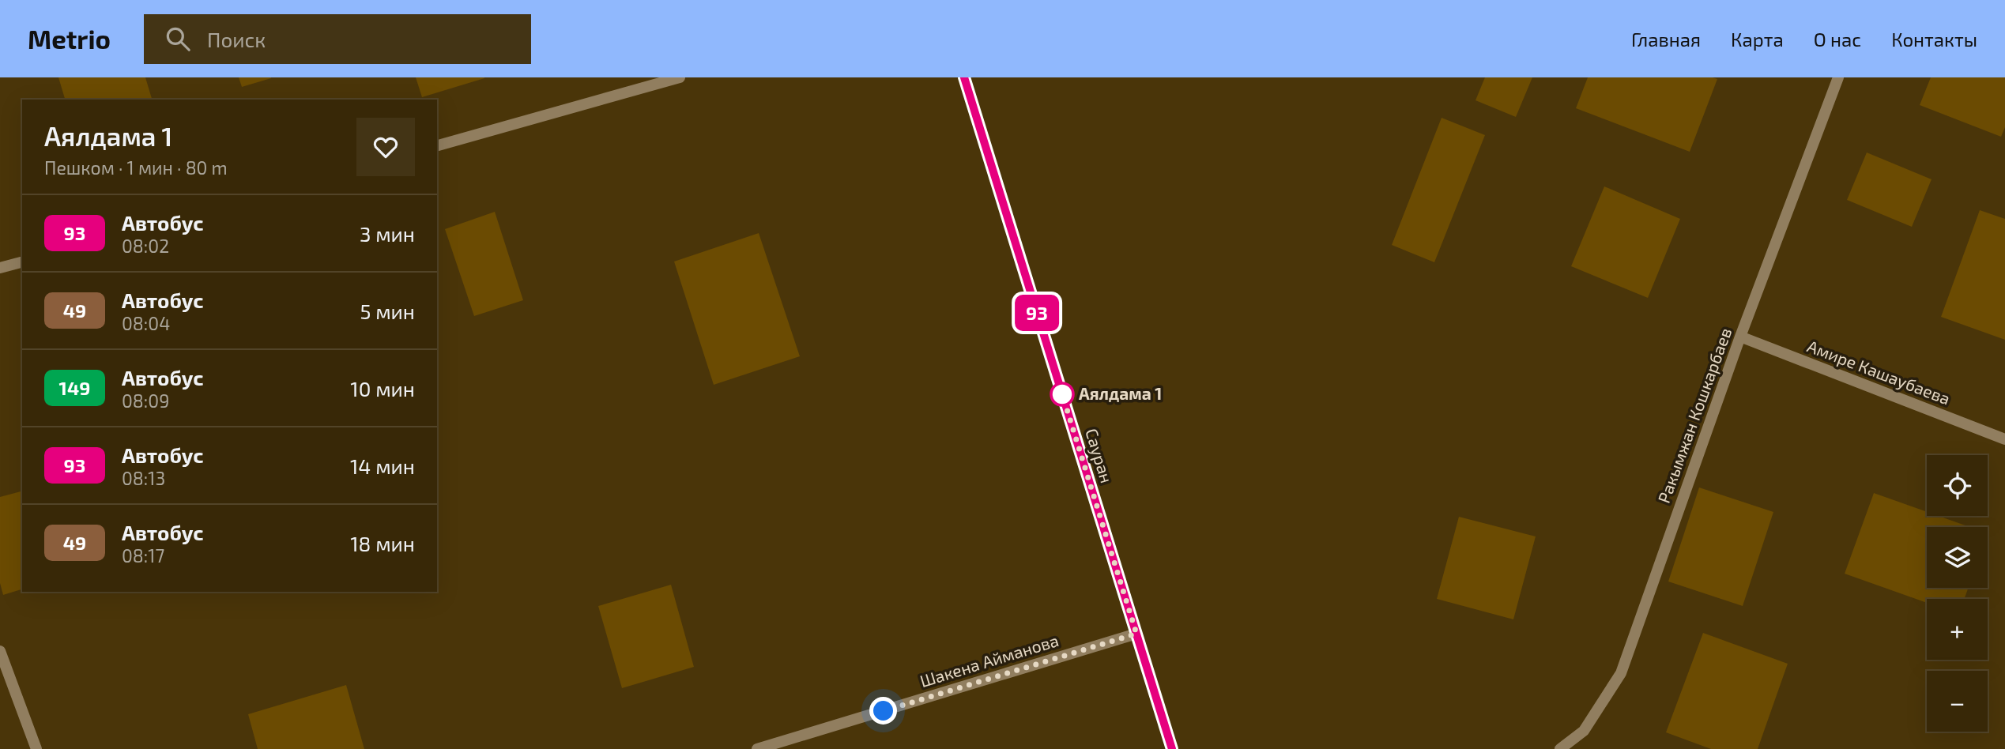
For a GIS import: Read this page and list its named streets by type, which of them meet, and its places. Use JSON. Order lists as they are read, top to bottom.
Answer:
{
  "streets": {
    "street": [
      "Амире Кашаубаева",
      "Ракымжан Кошкарбаев",
      "Сауран",
      "Шакена Айманова"
    ]
  },
  "crossings": [
    ["Амире Кашаубаева", "Ракымжан Кошкарбаев"],
    ["Сауран", "Шакена Айманова"]
  ],
  "places": ["Аялдама 1"],
  "lines": ["bus line 93"],
  "page": {
    "header": "Metrio",
    "search": "Поиск",
    "nav": [
      "Главная",
      "Карта",
      "О нас",
      "Контакты"
    ],
    "on_map": "93",
    "heading": ["Аялдама 1", "Пешком · 1 мин · 80 m"],
    "list": [
      {
        "mark": "93",
        "name": "Автобус",
        "note": "08:02",
        "value": "3 мин"
      },
      {
        "mark": "49",
        "name": "Автобус",
        "note": "08:04",
        "value": "5 мин"
      },
      {
        "mark": "149",
        "name": "Автобус",
        "note": "08:09",
        "value": "10 мин"
      },
      {
        "mark": "93",
        "name": "Автобус",
        "note": "08:13",
        "value": "14 мин"
      },
      {
        "mark": "49",
        "name": "Автобус",
        "note": "08:17",
        "value": "18 мин"
      }
    ],
    "map_buttons": ["+", "−"]
  }
}
